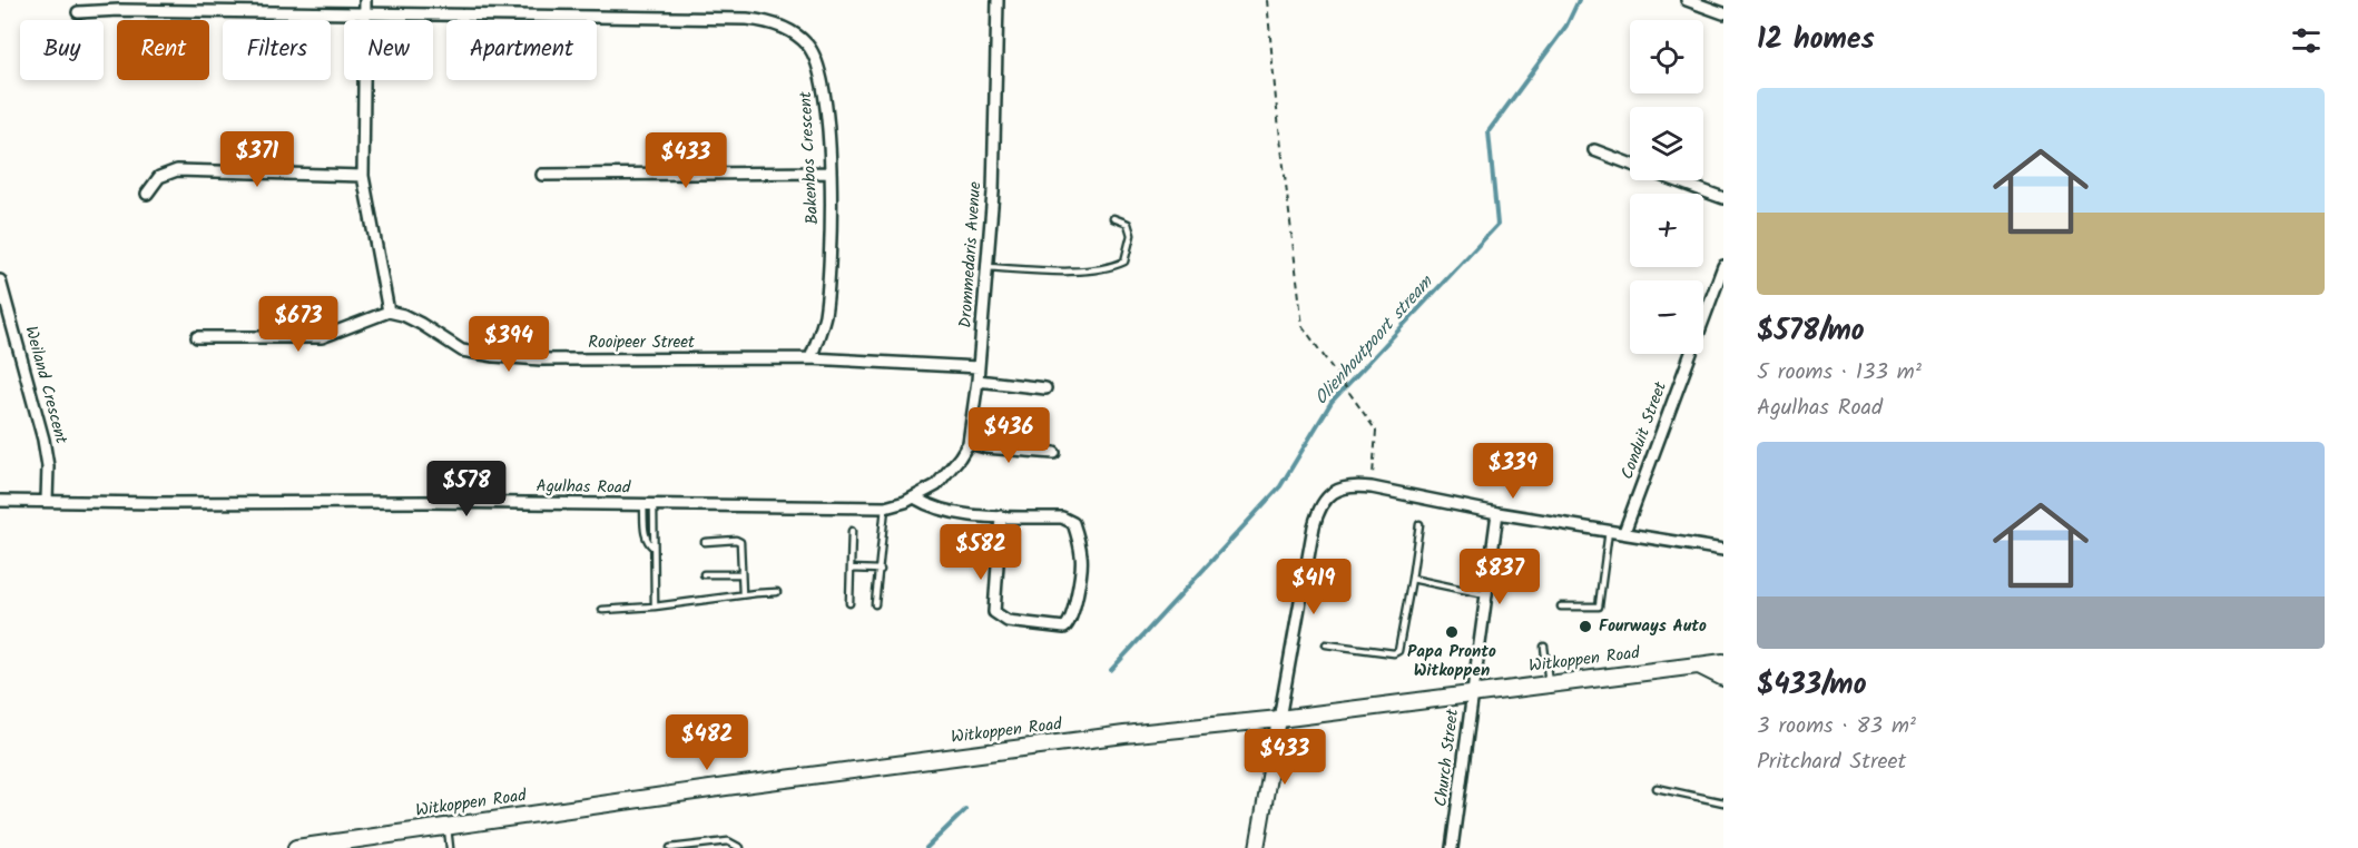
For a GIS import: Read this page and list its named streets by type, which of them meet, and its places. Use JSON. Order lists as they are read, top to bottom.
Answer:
{
  "streets": {
    "main road": ["Witkoppen Road"],
    "street": [
      "Bakenbos Crescent",
      "Drommedaris Avenue",
      "Rooipeer Street",
      "Weiland Crescent",
      "Conduit Street",
      "Agulhas Road",
      "Church Street"
    ]
  },
  "crossings": [
    ["Bakenbos Crescent", "Rooipeer Street"],
    ["Drommedaris Avenue", "Rooipeer Street"],
    ["Drommedaris Avenue", "Agulhas Road"],
    ["Weiland Crescent", "Agulhas Road"],
    ["Witkoppen Road", "Church Street"]
  ],
  "water": ["Olienhoutpoort stream"],
  "places": ["Fourways Auto", "Papa Pronto Witkoppen"],
  "page": {
    "heading": "12 homes",
    "map_buttons": ["+", "−"],
    "chip": [
      "Buy",
      "Rent",
      "Filters",
      "New",
      "Apartment"
    ],
    "list": [
      {
        "name": "$578/mo",
        "note": "5 rooms · 133 m² · Agulhas Road"
      },
      {
        "name": "$433/mo",
        "note": "3 rooms · 83 m² · Pritchard Street"
      }
    ],
    "price": [
      "$371",
      "$433",
      "$673",
      "$394",
      "$436",
      "$339",
      "$578",
      "$582",
      "$837",
      "$419",
      "$482",
      "$433"
    ]
  }
}
